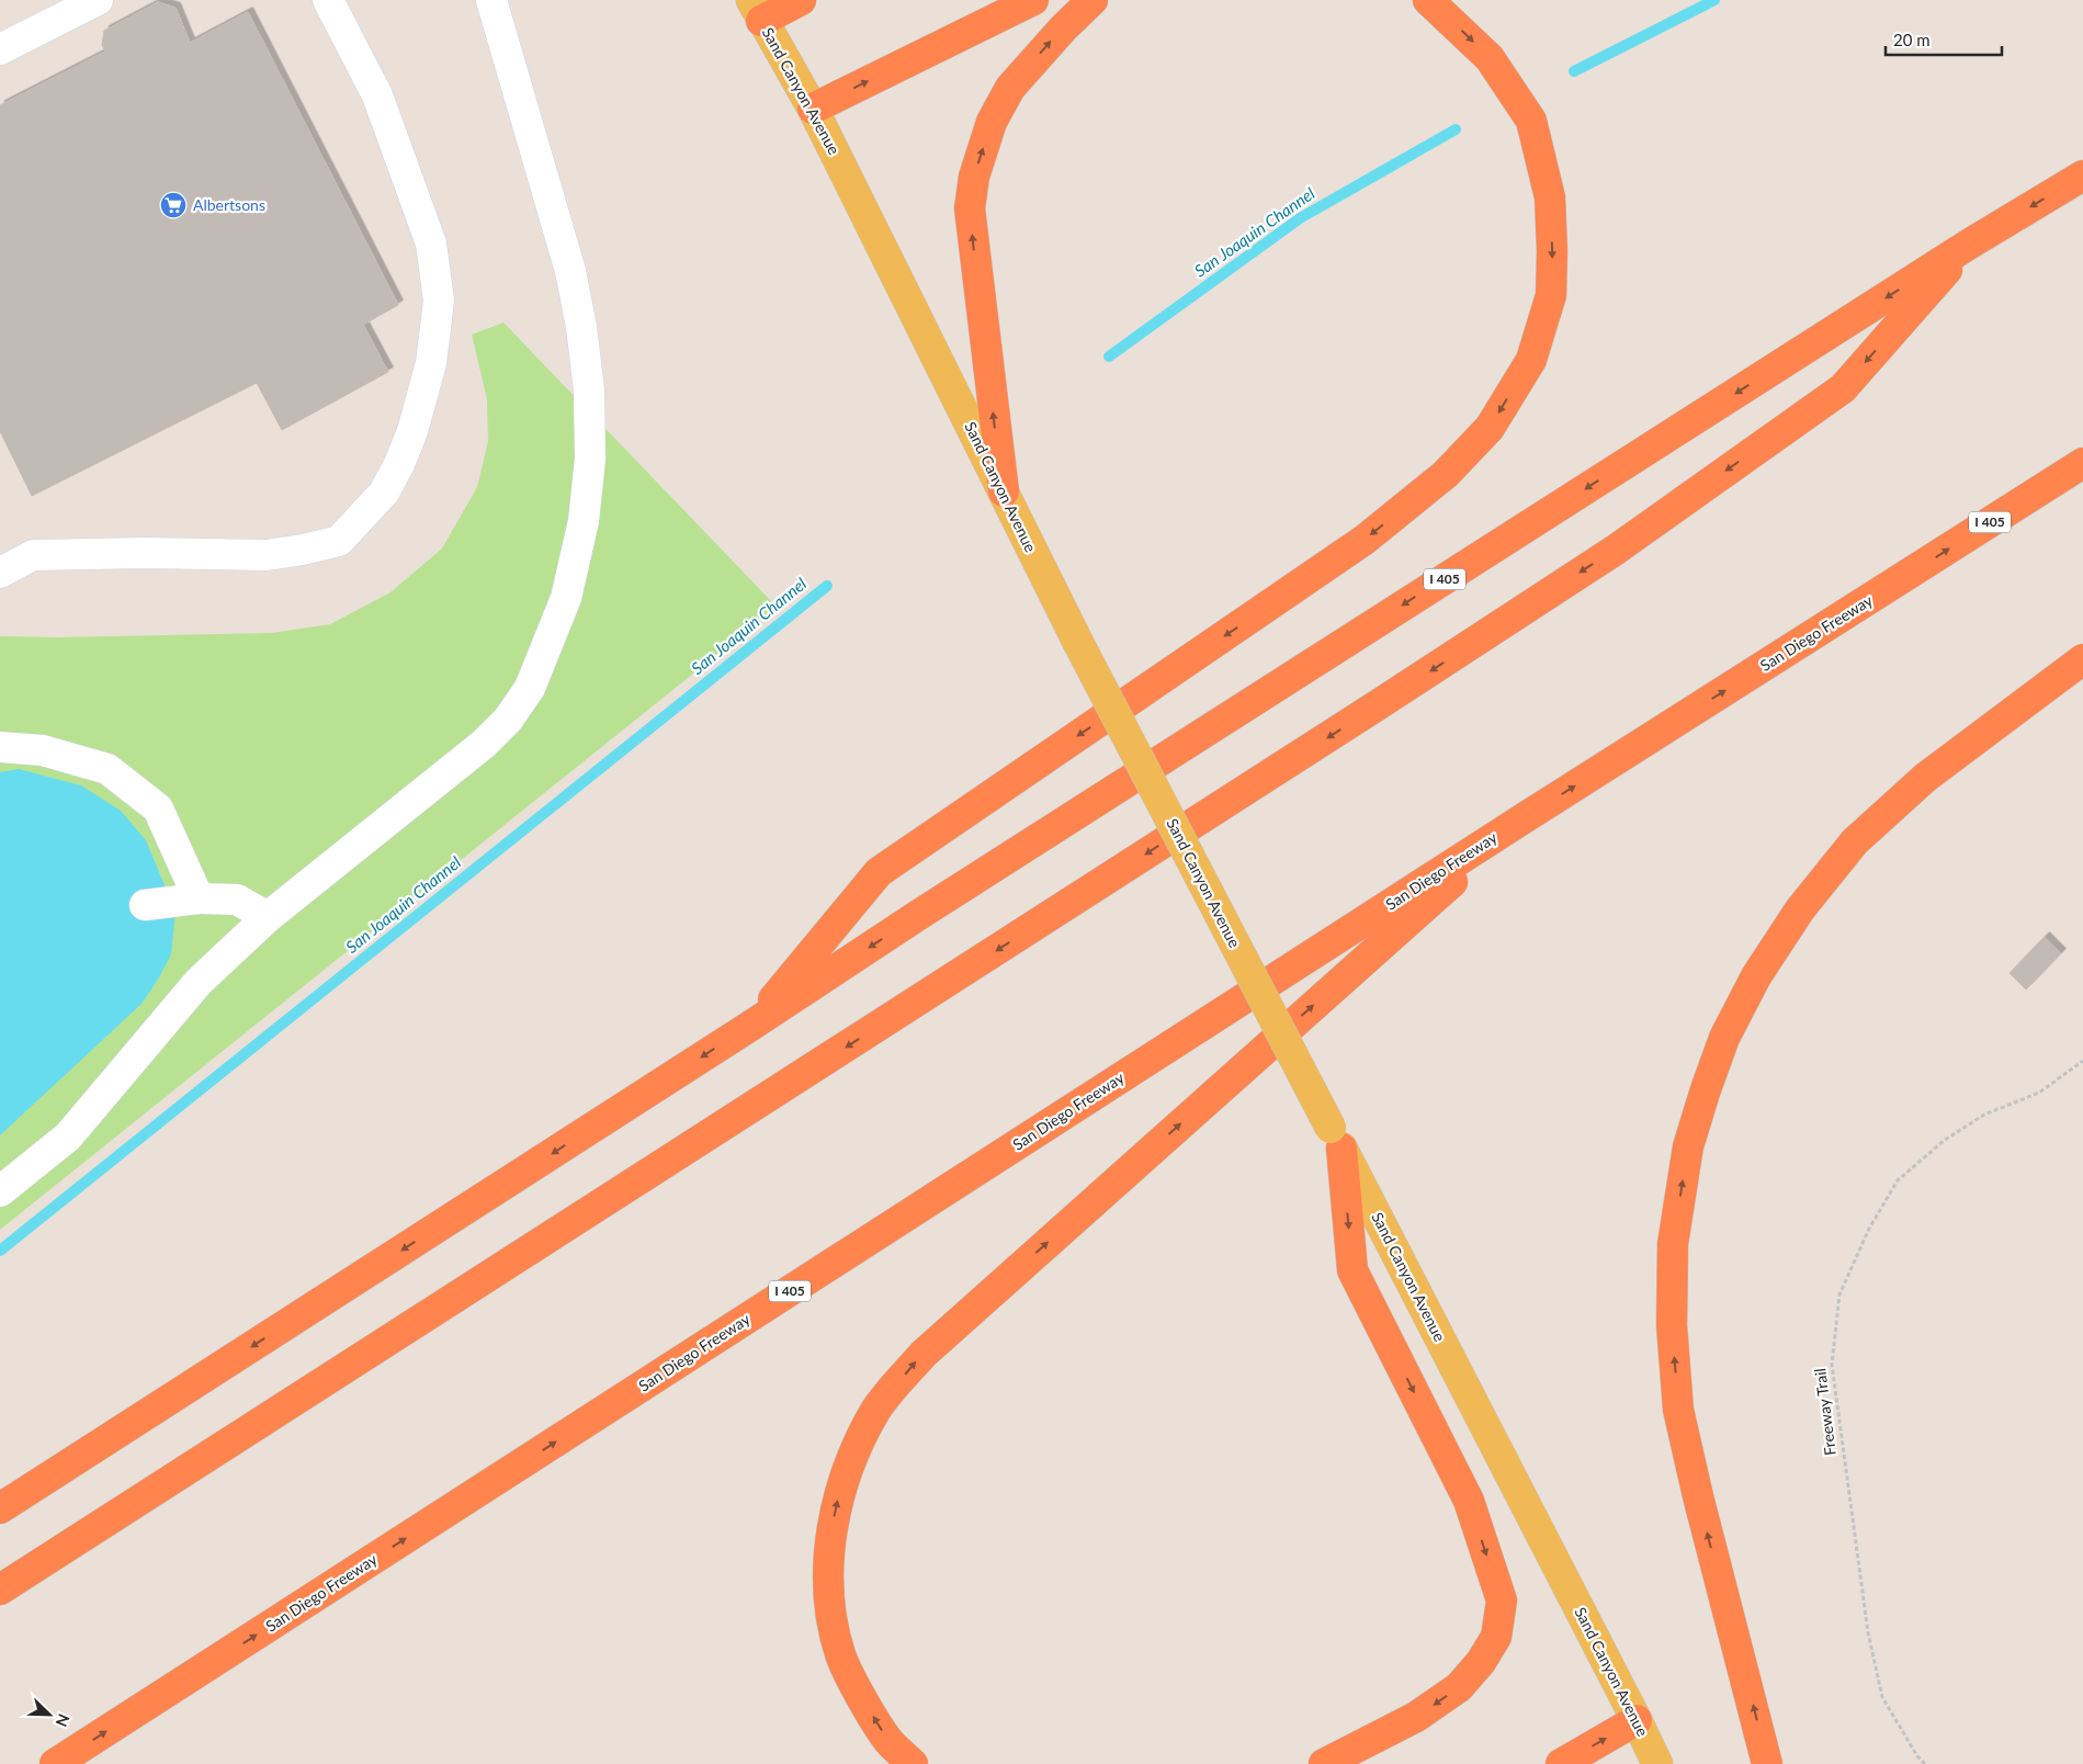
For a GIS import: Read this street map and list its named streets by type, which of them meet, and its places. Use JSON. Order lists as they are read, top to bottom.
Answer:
{
  "streets": {
    "highway": ["I 405", "San Diego Freeway"],
    "main road": ["Sand Canyon Avenue"],
    "path": ["Freeway Trail"]
  },
  "water": ["San Joaquin Channel"],
  "places": {
    "supermarket": ["Albertsons"]
  },
  "scale_bar": "20 m",
  "north": "bottom right"
}
